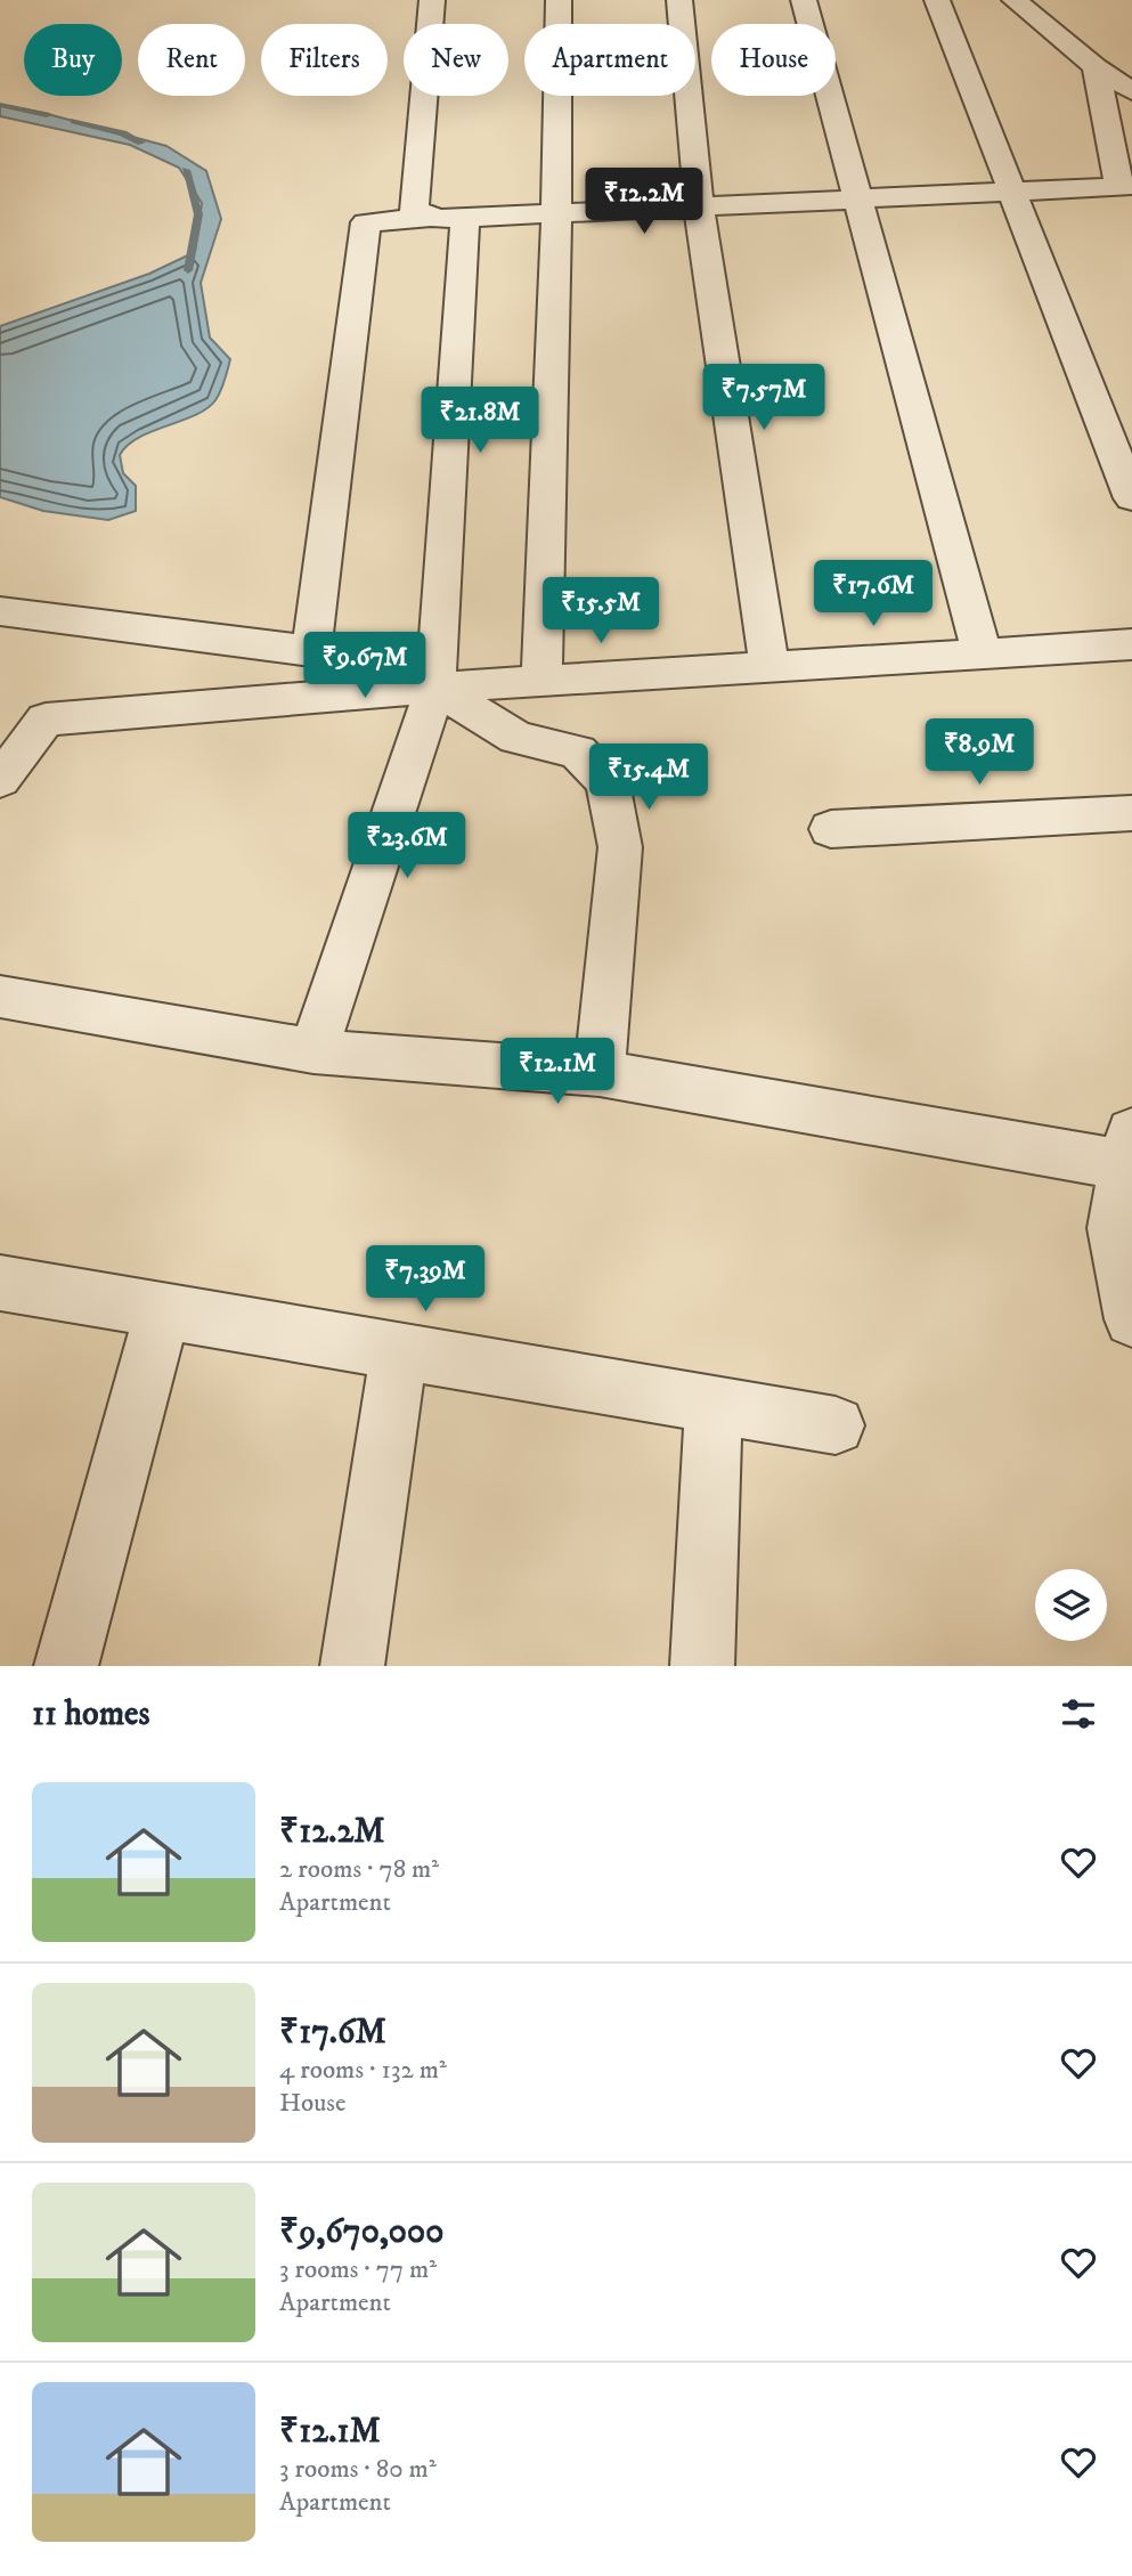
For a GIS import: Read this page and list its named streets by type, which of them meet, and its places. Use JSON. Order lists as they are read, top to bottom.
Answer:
{
  "page": {
    "chip": [
      "Buy",
      "Rent",
      "Filters",
      "New",
      "Apartment",
      "House"
    ],
    "price": [
      "₹12.2M",
      "₹7.57M",
      "₹21.8M",
      "₹17.6M",
      "₹15.5M",
      "₹9.67M",
      "₹8.9M",
      "₹15.4M",
      "₹23.6M",
      "₹12.1M",
      "₹7.39M"
    ],
    "heading": "11 homes",
    "list": [
      {
        "name": "₹12.2M",
        "note": "2 rooms · 78 m² · Apartment"
      },
      {
        "name": "₹17.6M",
        "note": "4 rooms · 132 m² · House"
      },
      {
        "name": "₹9,670,000",
        "note": "3 rooms · 77 m² · Apartment"
      },
      {
        "name": "₹12.1M",
        "note": "3 rooms · 80 m² · Apartment"
      }
    ]
  }
}
